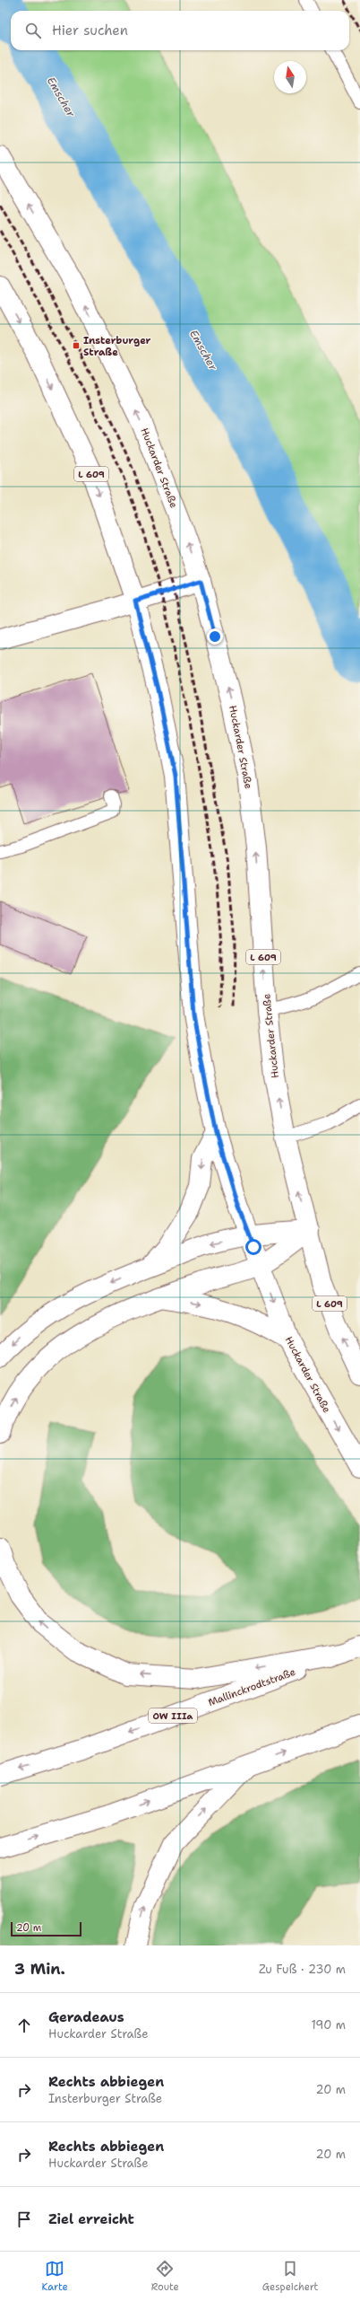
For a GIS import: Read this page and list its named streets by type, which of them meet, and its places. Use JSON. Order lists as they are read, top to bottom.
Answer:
{
  "streets": {
    "main road": [
      "Huckarder Straße",
      "L 609",
      "Mallinckrodtstraße",
      "OW IIIa"
    ]
  },
  "water": ["Emscher"],
  "places": {
    "transit": ["Insterburger Straße"]
  },
  "scale_bar": "20 m",
  "north": "top",
  "page": {
    "search": "Hier suchen",
    "scale": "20 m",
    "heading": ["3 Min.", "Zu Fuß · 230 m"],
    "list": [
      ["Geradeaus", "Huckarder Straße", "190 m"],
      ["Rechts abbiegen", "Insterburger Straße", "20 m"],
      ["Rechts abbiegen", "Huckarder Straße", "20 m"],
      "Ziel erreicht"
    ],
    "nav": ["Karte", "Route", "Gespeichert"]
  }
}
